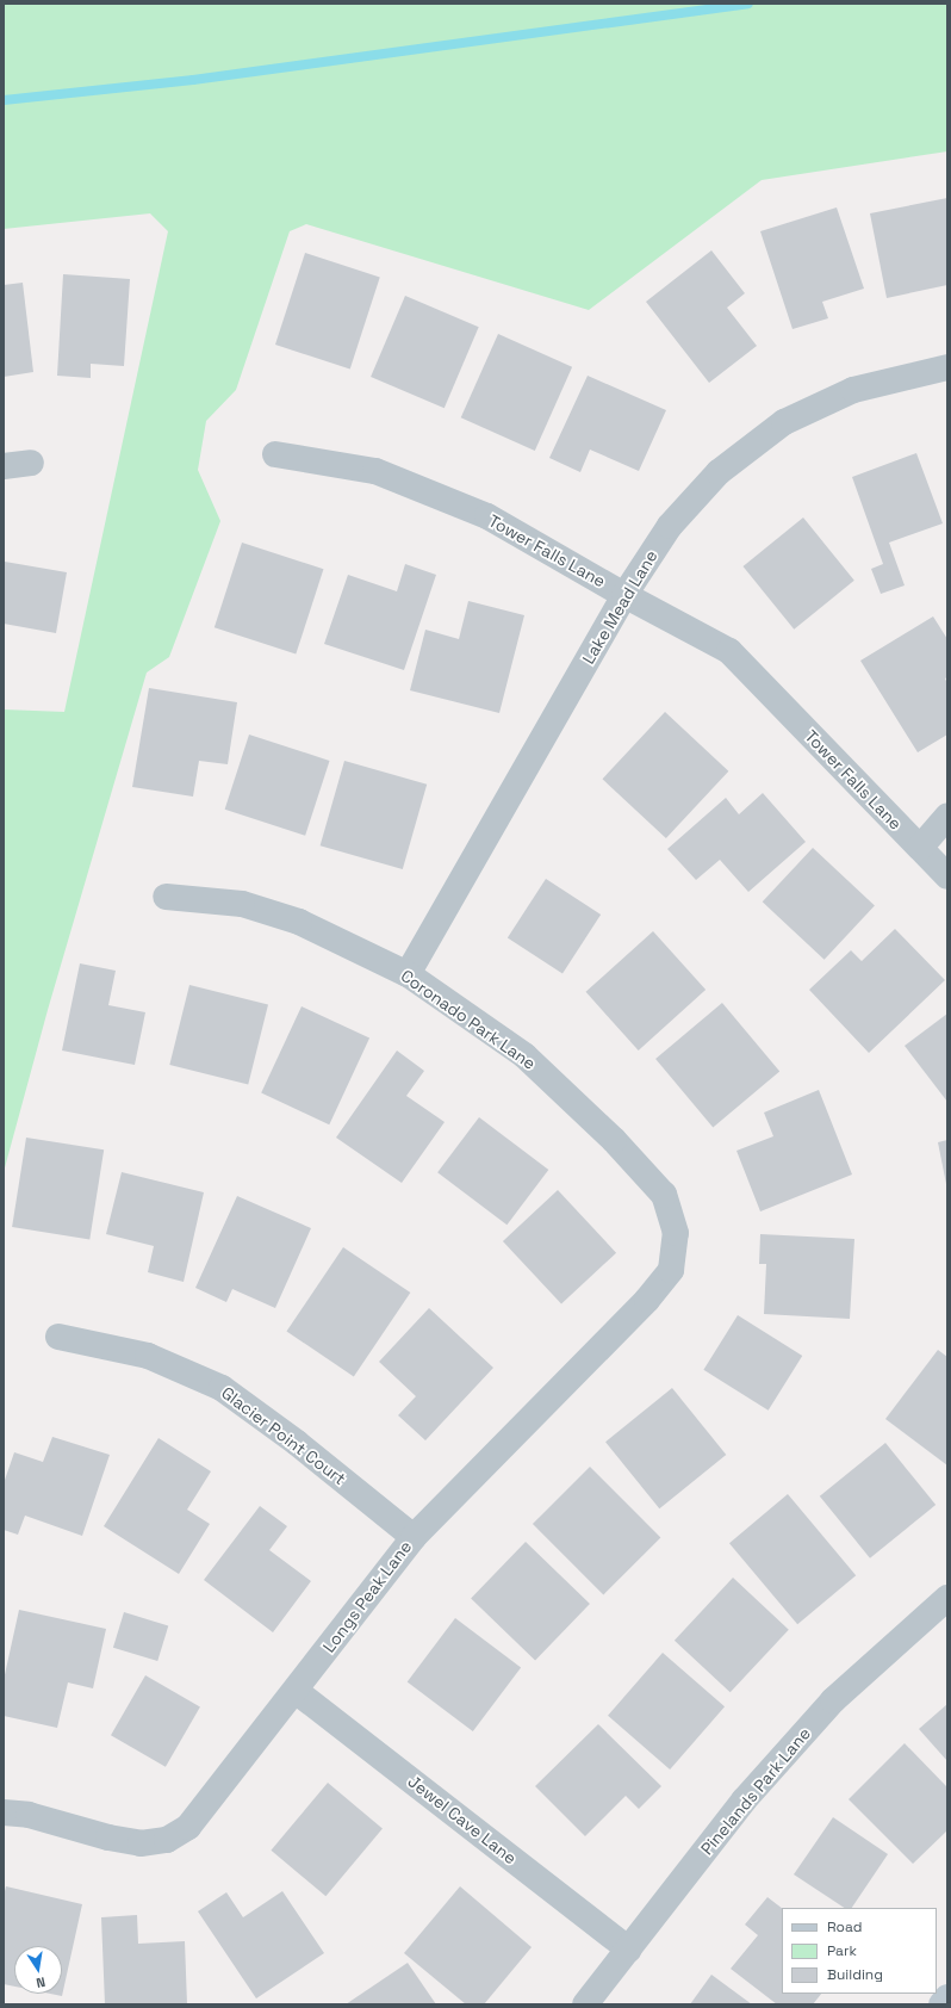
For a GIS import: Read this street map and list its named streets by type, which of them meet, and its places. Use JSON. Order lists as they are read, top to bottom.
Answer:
{
  "streets": {
    "street": [
      "Tower Falls Lane",
      "Lake Mead Lane",
      "Coronado Park Lane",
      "Glacier Point Court",
      "Longs Peak Lane",
      "Pinelands Park Lane",
      "Jewel Cave Lane"
    ]
  },
  "crossings": [
    ["Tower Falls Lane", "Lake Mead Lane"],
    ["Lake Mead Lane", "Coronado Park Lane"],
    ["Coronado Park Lane", "Longs Peak Lane"],
    ["Glacier Point Court", "Longs Peak Lane"],
    ["Longs Peak Lane", "Jewel Cave Lane"],
    ["Pinelands Park Lane", "Jewel Cave Lane"]
  ],
  "legend": ["Road", "Park", "Building"],
  "north": "bottom"
}
